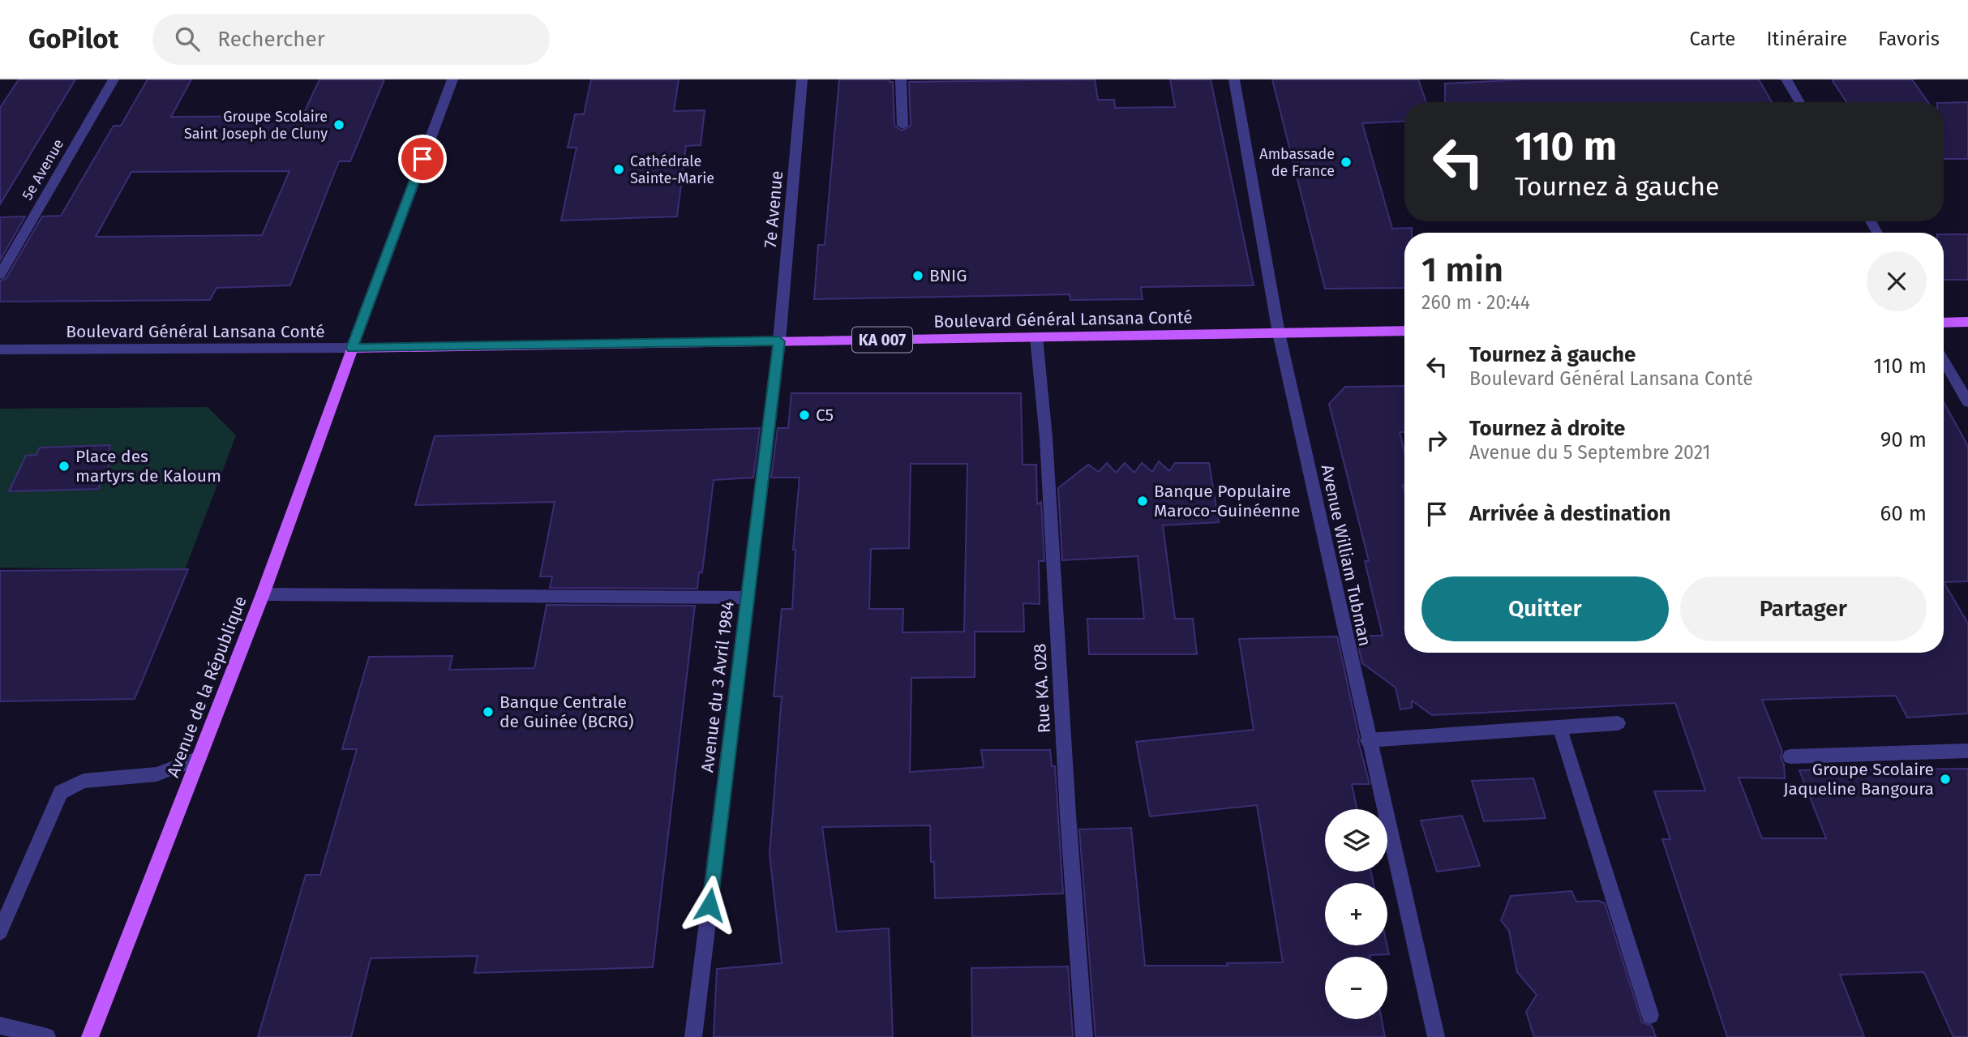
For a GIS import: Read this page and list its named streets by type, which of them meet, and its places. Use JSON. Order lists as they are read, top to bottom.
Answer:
{
  "streets": {
    "main road": ["Boulevard Général Lansana Conté", "KA 007", "Avenue de la République"],
    "street": [
      "5e Avenue",
      "7e Avenue",
      "Avenue William Tubman",
      "Avenue du 3 Avril 1984",
      "Rue KA. 028"
    ]
  },
  "crossings": [
    ["7e Avenue", "Boulevard Général Lansana Conté"],
    ["7e Avenue", "Avenue du 3 Avril 1984"],
    ["Boulevard Général Lansana Conté", "Avenue William Tubman"],
    ["Boulevard Général Lansana Conté", "Avenue de la République"],
    ["Boulevard Général Lansana Conté", "Avenue du 3 Avril 1984"],
    ["Boulevard Général Lansana Conté", "Rue KA. 028"]
  ],
  "places": [
    "Groupe Scolaire Saint Joseph de Cluny",
    "Ambassade de France",
    "Cathédrale Sainte-Marie",
    "BNIG",
    "C5",
    "Place des martyrs de Kaloum",
    "Banque Populaire Maroco-Guinéenne",
    "Banque Centrale de Guinée (BCRG)",
    "Groupe Scolaire Jaqueline Bangoura"
  ],
  "page": {
    "header": "GoPilot",
    "search": "Rechercher",
    "nav": ["Carte", "Itinéraire", "Favoris"],
    "turn": ["110 m", "Tournez à gauche"],
    "heading": ["1 min", "260 m · 20:44"],
    "list": [
      {
        "name": "Tournez à gauche",
        "note": "Boulevard Général Lansana Conté",
        "value": "110 m"
      },
      {
        "name": "Tournez à droite",
        "note": "Avenue du 5 Septembre 2021",
        "value": "90 m"
      },
      {
        "name": "Arrivée à destination",
        "value": "60 m"
      }
    ],
    "buttons": ["Quitter", "Partager"],
    "map_buttons": ["+", "−"]
  }
}
